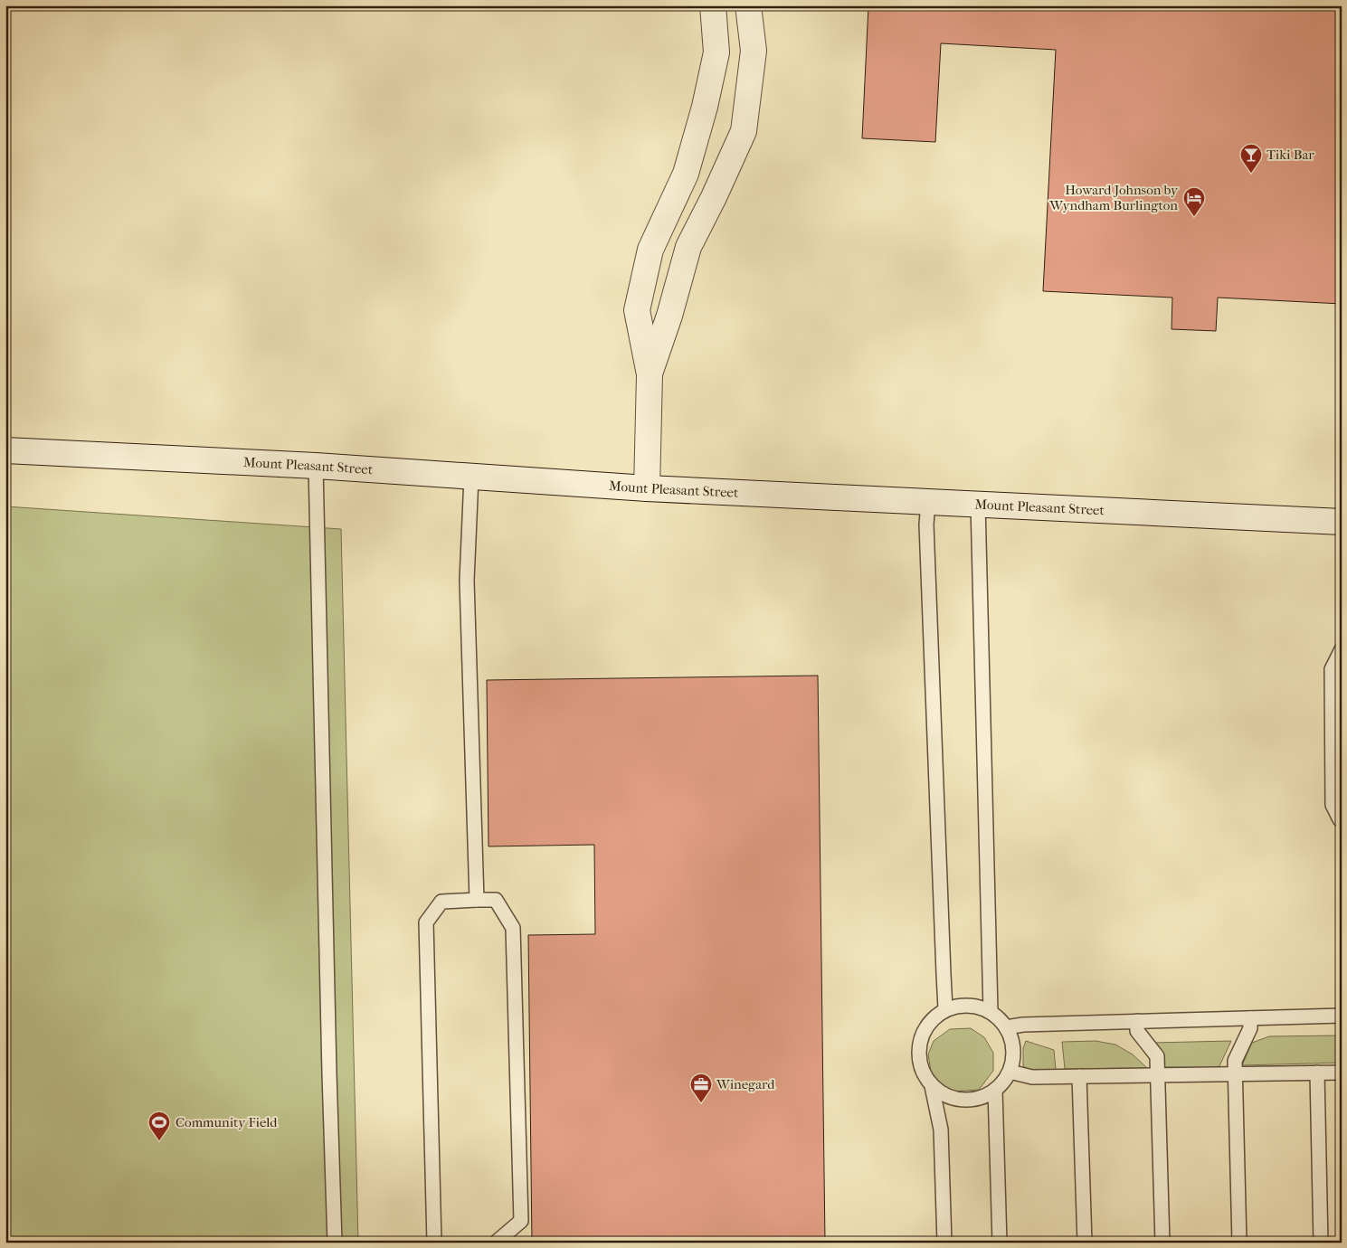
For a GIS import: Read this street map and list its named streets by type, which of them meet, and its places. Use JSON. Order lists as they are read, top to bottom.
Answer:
{
  "streets": {
    "main road": ["Mount Pleasant Street"]
  },
  "places": {
    "bar": ["Tiki Bar"],
    "hotel": ["Howard Johnson by Wyndham Burlington"],
    "office": ["Winegard"],
    "sports": ["Community Field"]
  }
}
